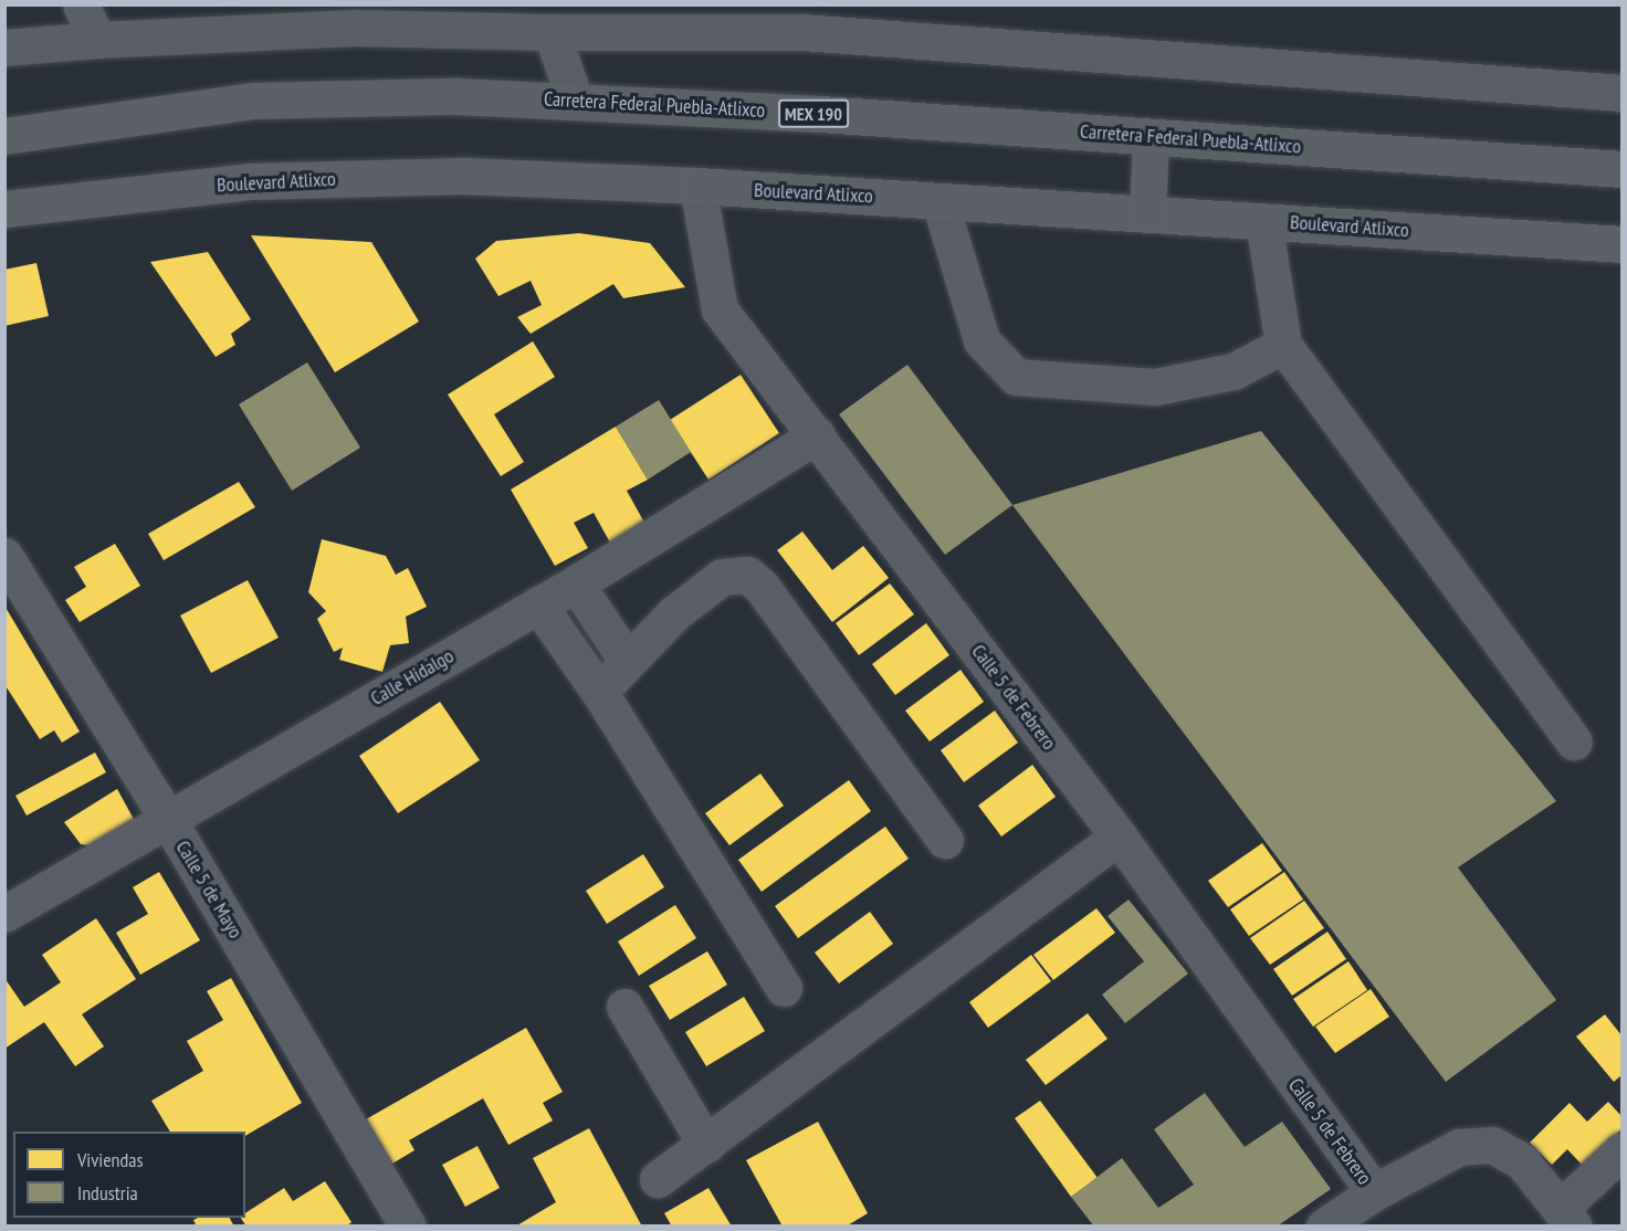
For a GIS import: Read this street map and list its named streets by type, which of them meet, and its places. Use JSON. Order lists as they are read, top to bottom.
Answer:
{
  "streets": {
    "main road": ["Carretera Federal Puebla-Atlixco", "MEX 190", "Boulevard Atlixco"],
    "street": ["Calle Hidalgo", "Calle 5 de Febrero", "Calle 5 de Mayo"]
  },
  "crossings": [
    ["Boulevard Atlixco", "Calle 5 de Febrero"],
    ["Calle Hidalgo", "Calle 5 de Febrero"],
    ["Calle Hidalgo", "Calle 5 de Mayo"]
  ],
  "legend": ["Viviendas", "Industria"]
}
